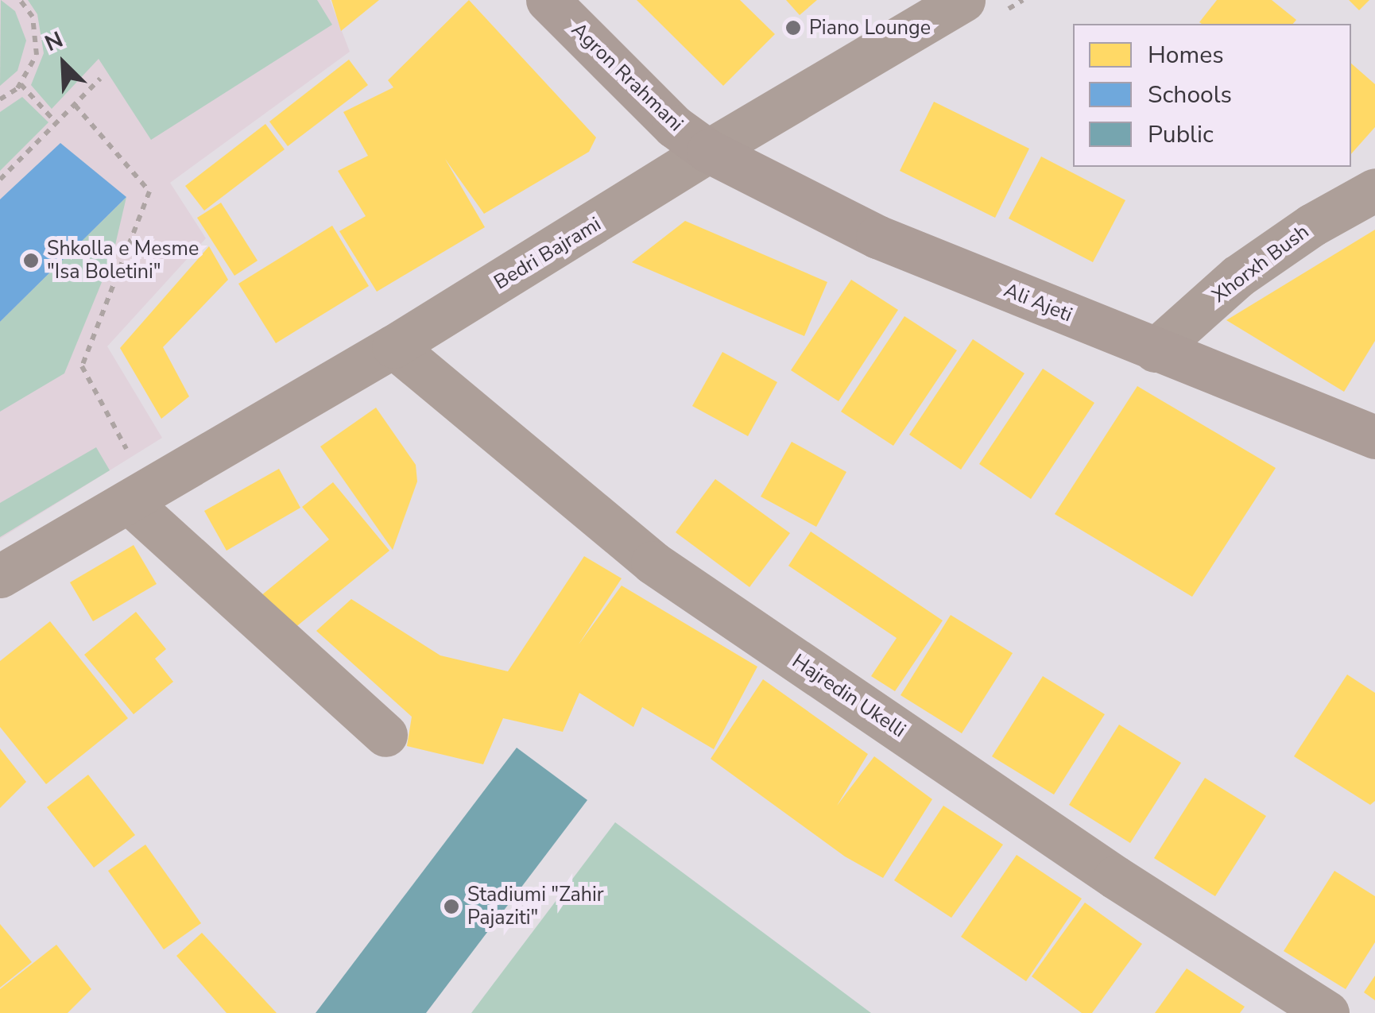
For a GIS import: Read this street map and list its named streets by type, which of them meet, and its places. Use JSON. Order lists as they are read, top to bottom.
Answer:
{
  "streets": {
    "main road": ["Agron Rrahmani", "Ali Ajeti"],
    "street": ["Bedri Bajrami", "Xhorxh Bush", "Hajredin Ukelli"]
  },
  "crossings": [
    ["Agron Rrahmani", "Bedri Bajrami"],
    ["Agron Rrahmani", "Ali Ajeti"],
    ["Bedri Bajrami", "Ali Ajeti"],
    ["Bedri Bajrami", "Hajredin Ukelli"],
    ["Xhorxh Bush", "Ali Ajeti"]
  ],
  "places": ["Piano Lounge", "Shkolla e Mesme \"Isa Boletini\"", "Stadiumi \"Zahir Pajaziti\""],
  "legend": ["Homes", "Schools", "Public"],
  "north": "top left"
}
